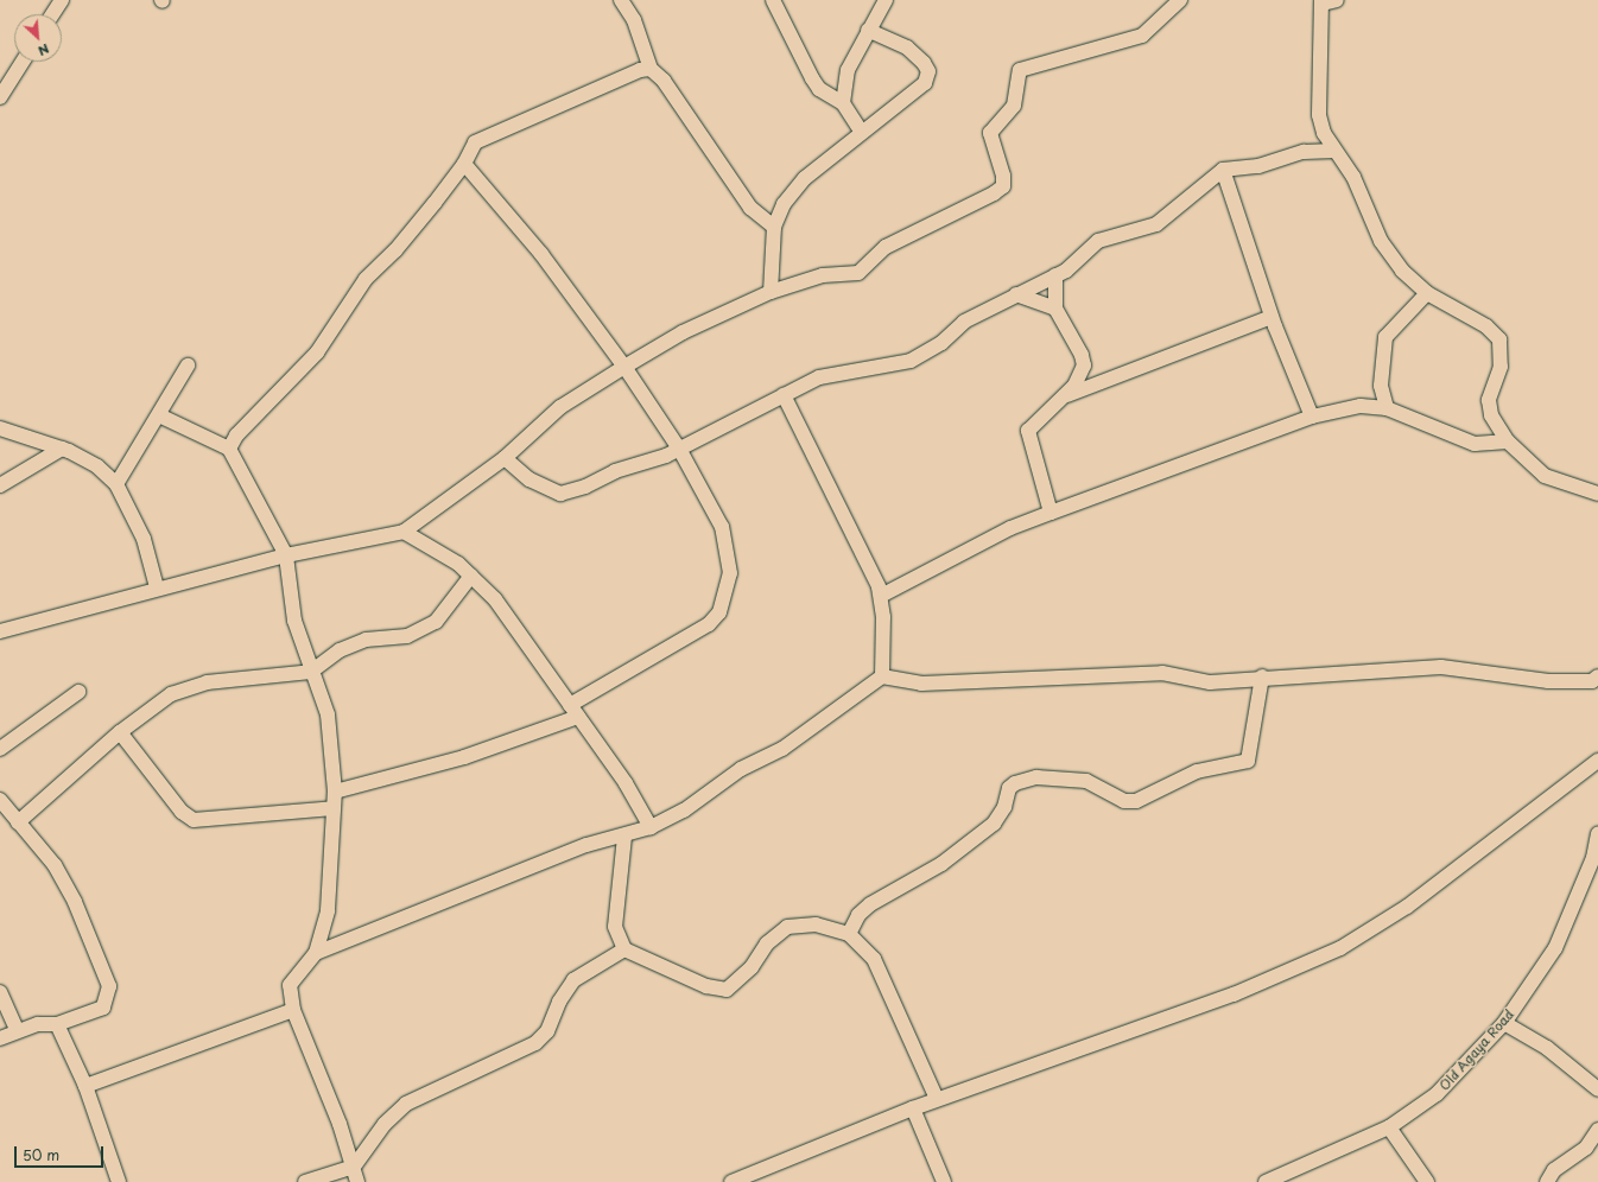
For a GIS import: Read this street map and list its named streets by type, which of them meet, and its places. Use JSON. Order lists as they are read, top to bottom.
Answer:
{
  "streets": {
    "street": ["Old Agaya Road"]
  },
  "scale_bar": "50 m",
  "north": "bottom right"
}
